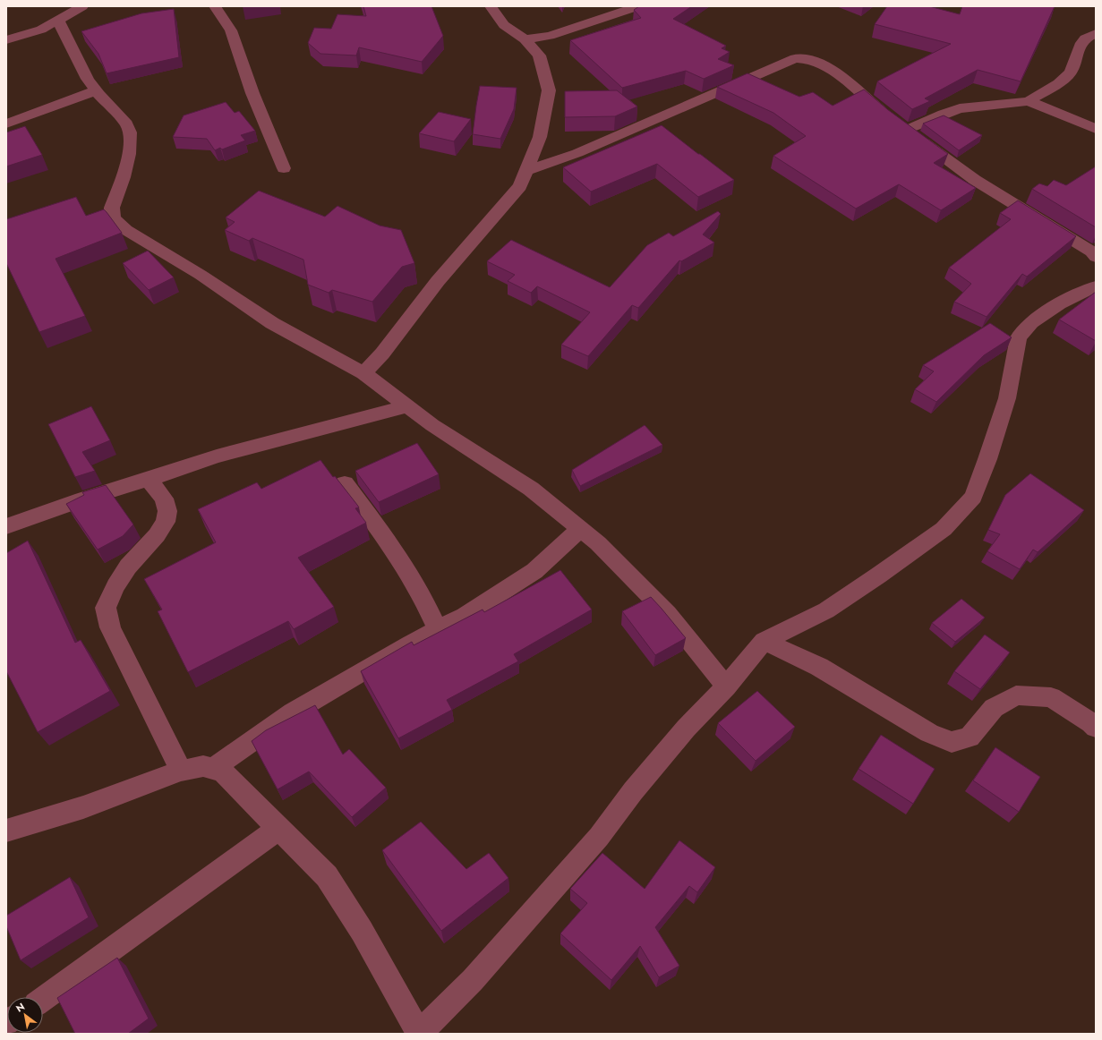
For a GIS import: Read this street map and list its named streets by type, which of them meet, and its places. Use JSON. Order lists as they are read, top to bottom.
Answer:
{
  "north": "top left"
}
